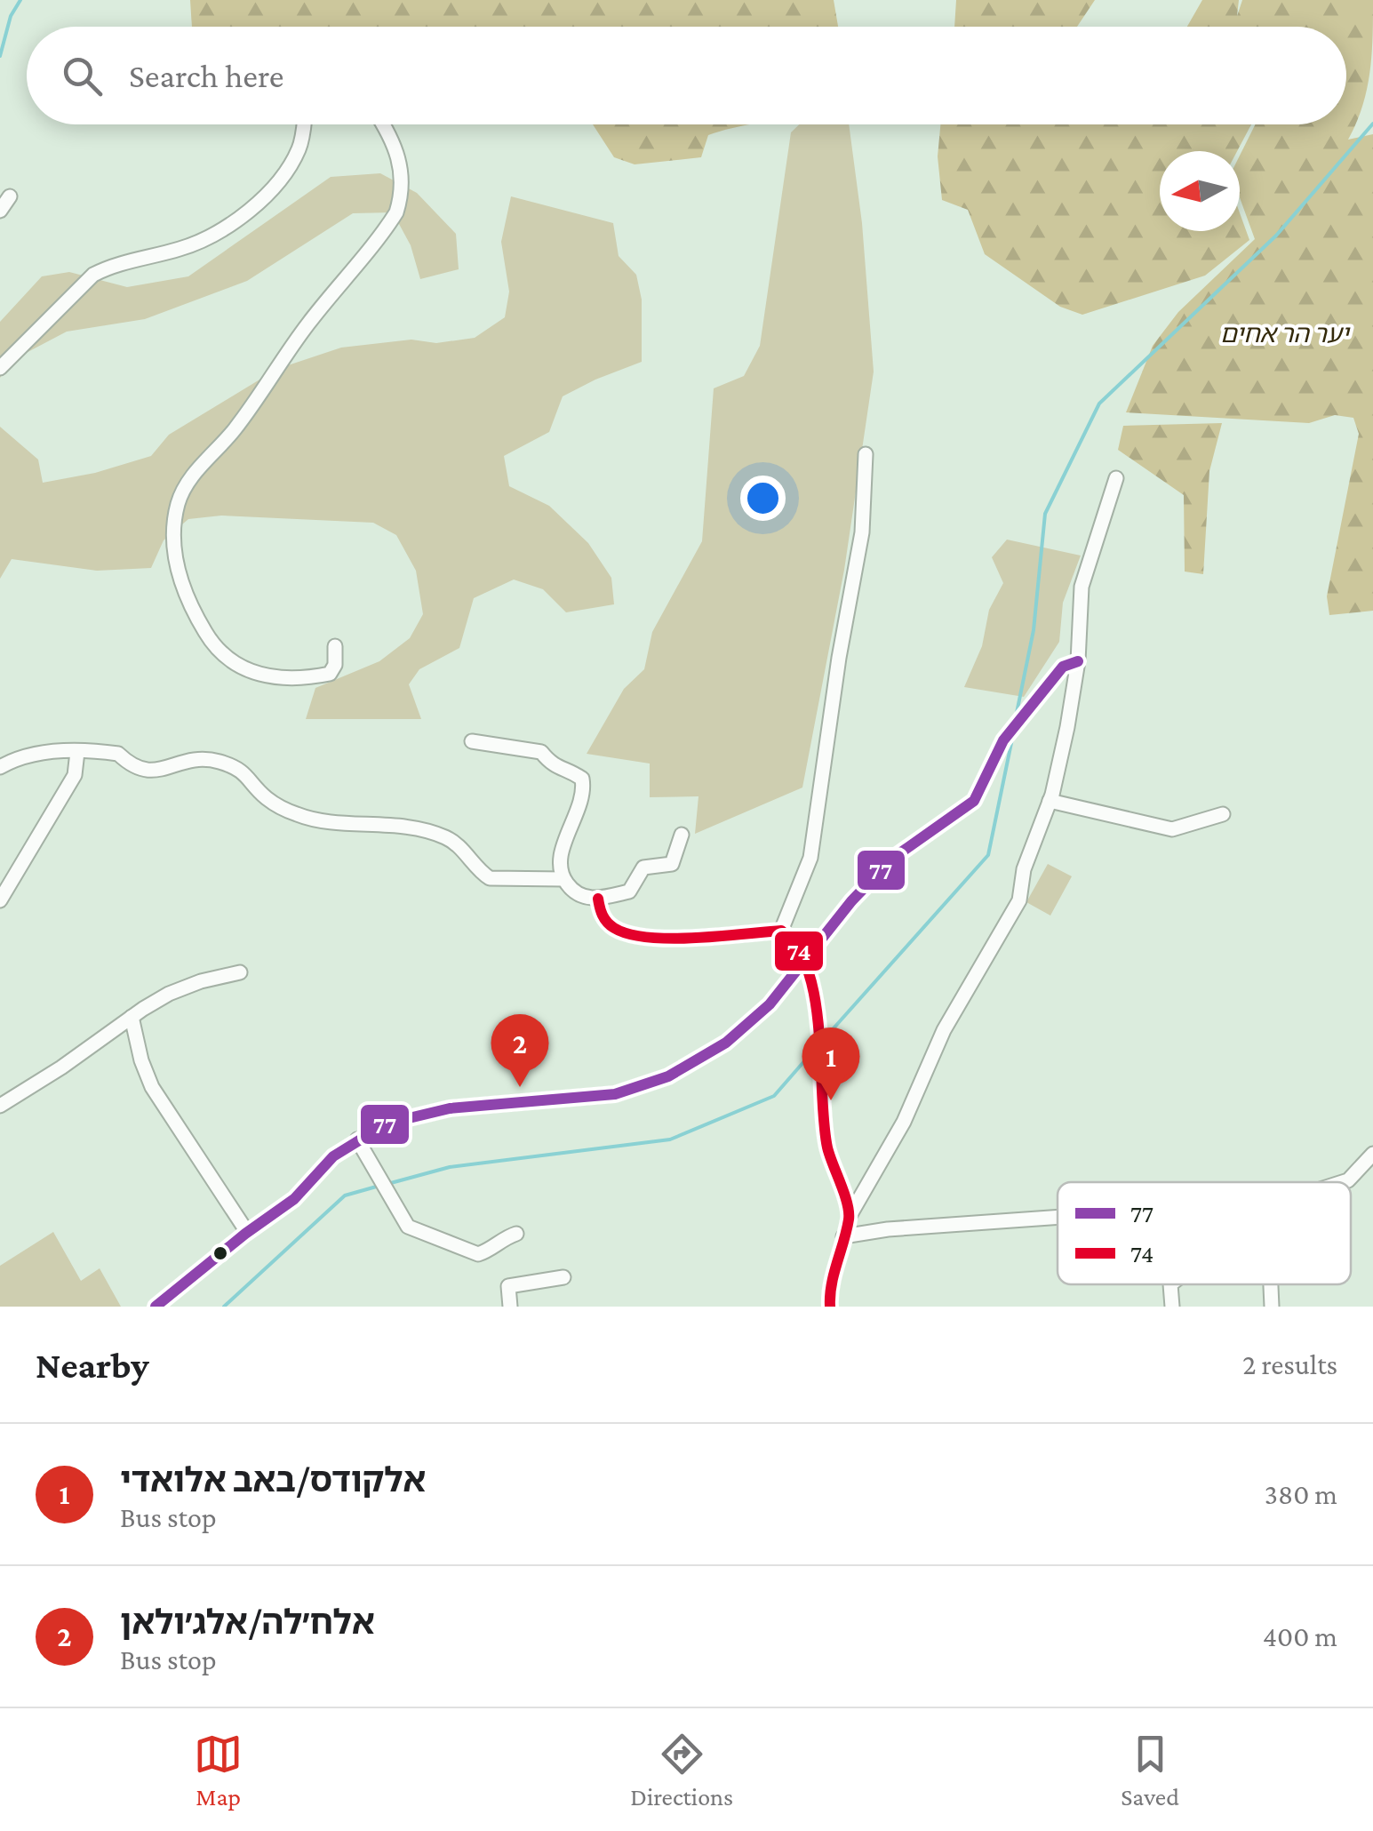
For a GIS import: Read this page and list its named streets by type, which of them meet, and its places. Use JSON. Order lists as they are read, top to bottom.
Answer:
{
  "parks": ["יער הר אחים"],
  "lines": ["transit line 77", "transit line 74"],
  "legend": ["77", "74"],
  "north": "left",
  "page": {
    "search": "Search here",
    "pins": ["2", "1"],
    "heading": ["Nearby", "2 results"],
    "list": [
      {
        "mark": "1",
        "name": "אלקודס/באב אלואדי",
        "note": "Bus stop",
        "value": "380 m"
      },
      {
        "mark": "2",
        "name": "אלח׳לה/אלג׳ולאן",
        "note": "Bus stop",
        "value": "400 m"
      }
    ],
    "nav": ["Map", "Directions", "Saved"]
  }
}
